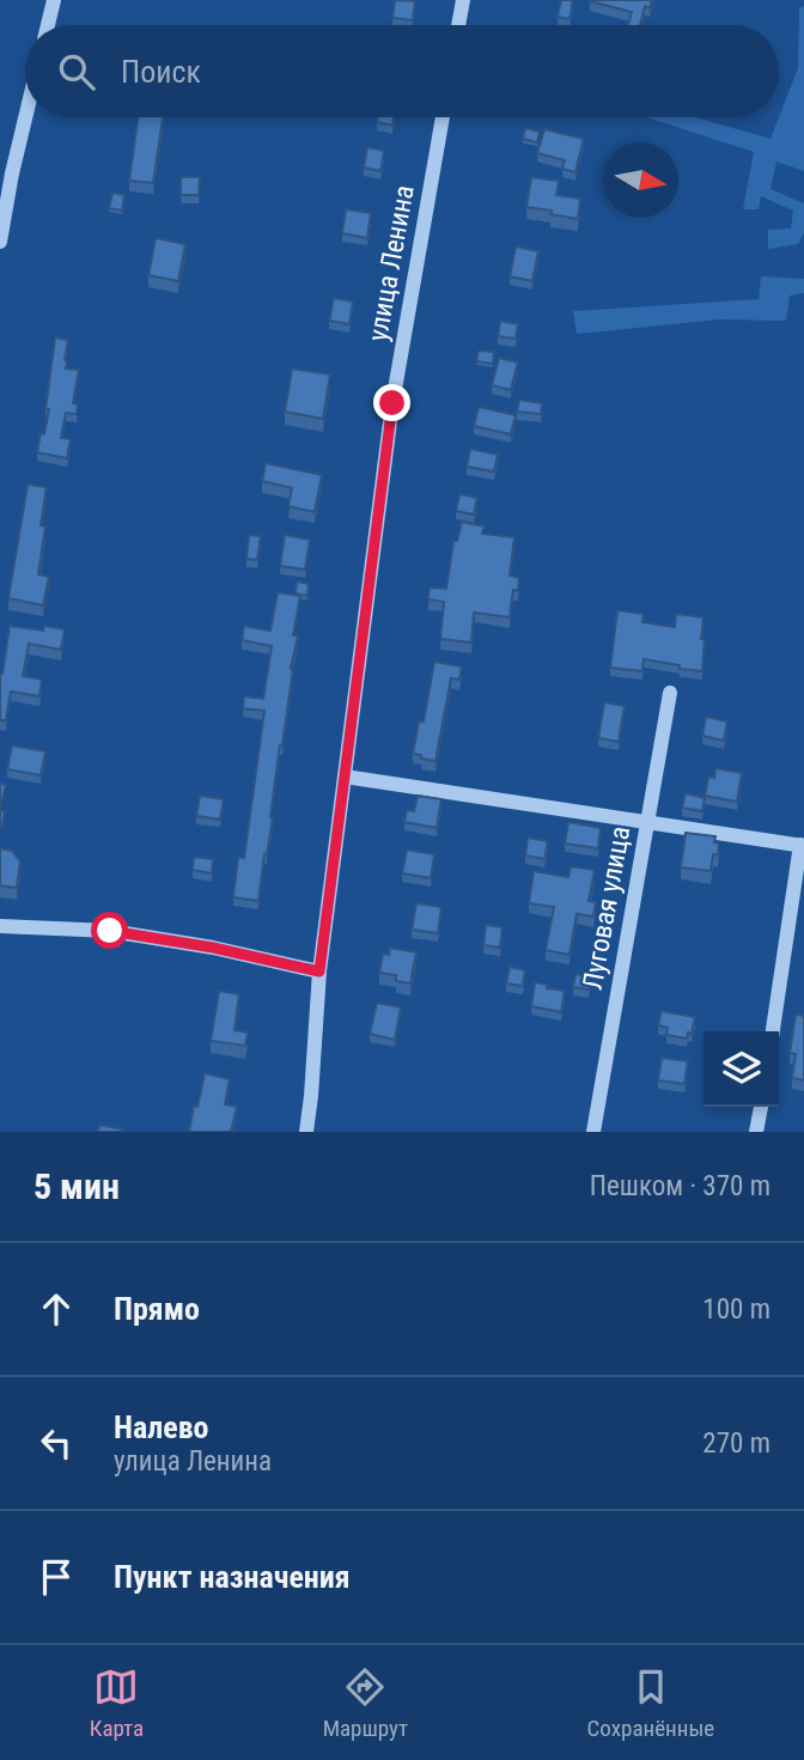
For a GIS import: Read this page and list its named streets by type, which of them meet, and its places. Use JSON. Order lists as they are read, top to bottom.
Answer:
{
  "streets": {
    "street": ["улица Ленина", "Луговая улица"]
  },
  "north": "right",
  "page": {
    "search": "Поиск",
    "heading": ["5 мин", "Пешком · 370 m"],
    "list": [
      ["Прямо", "100 m"],
      ["Налево", "улица Ленина", "270 m"],
      "Пункт назначения"
    ],
    "nav": ["Карта", "Маршрут", "Сохранённые"]
  }
}
